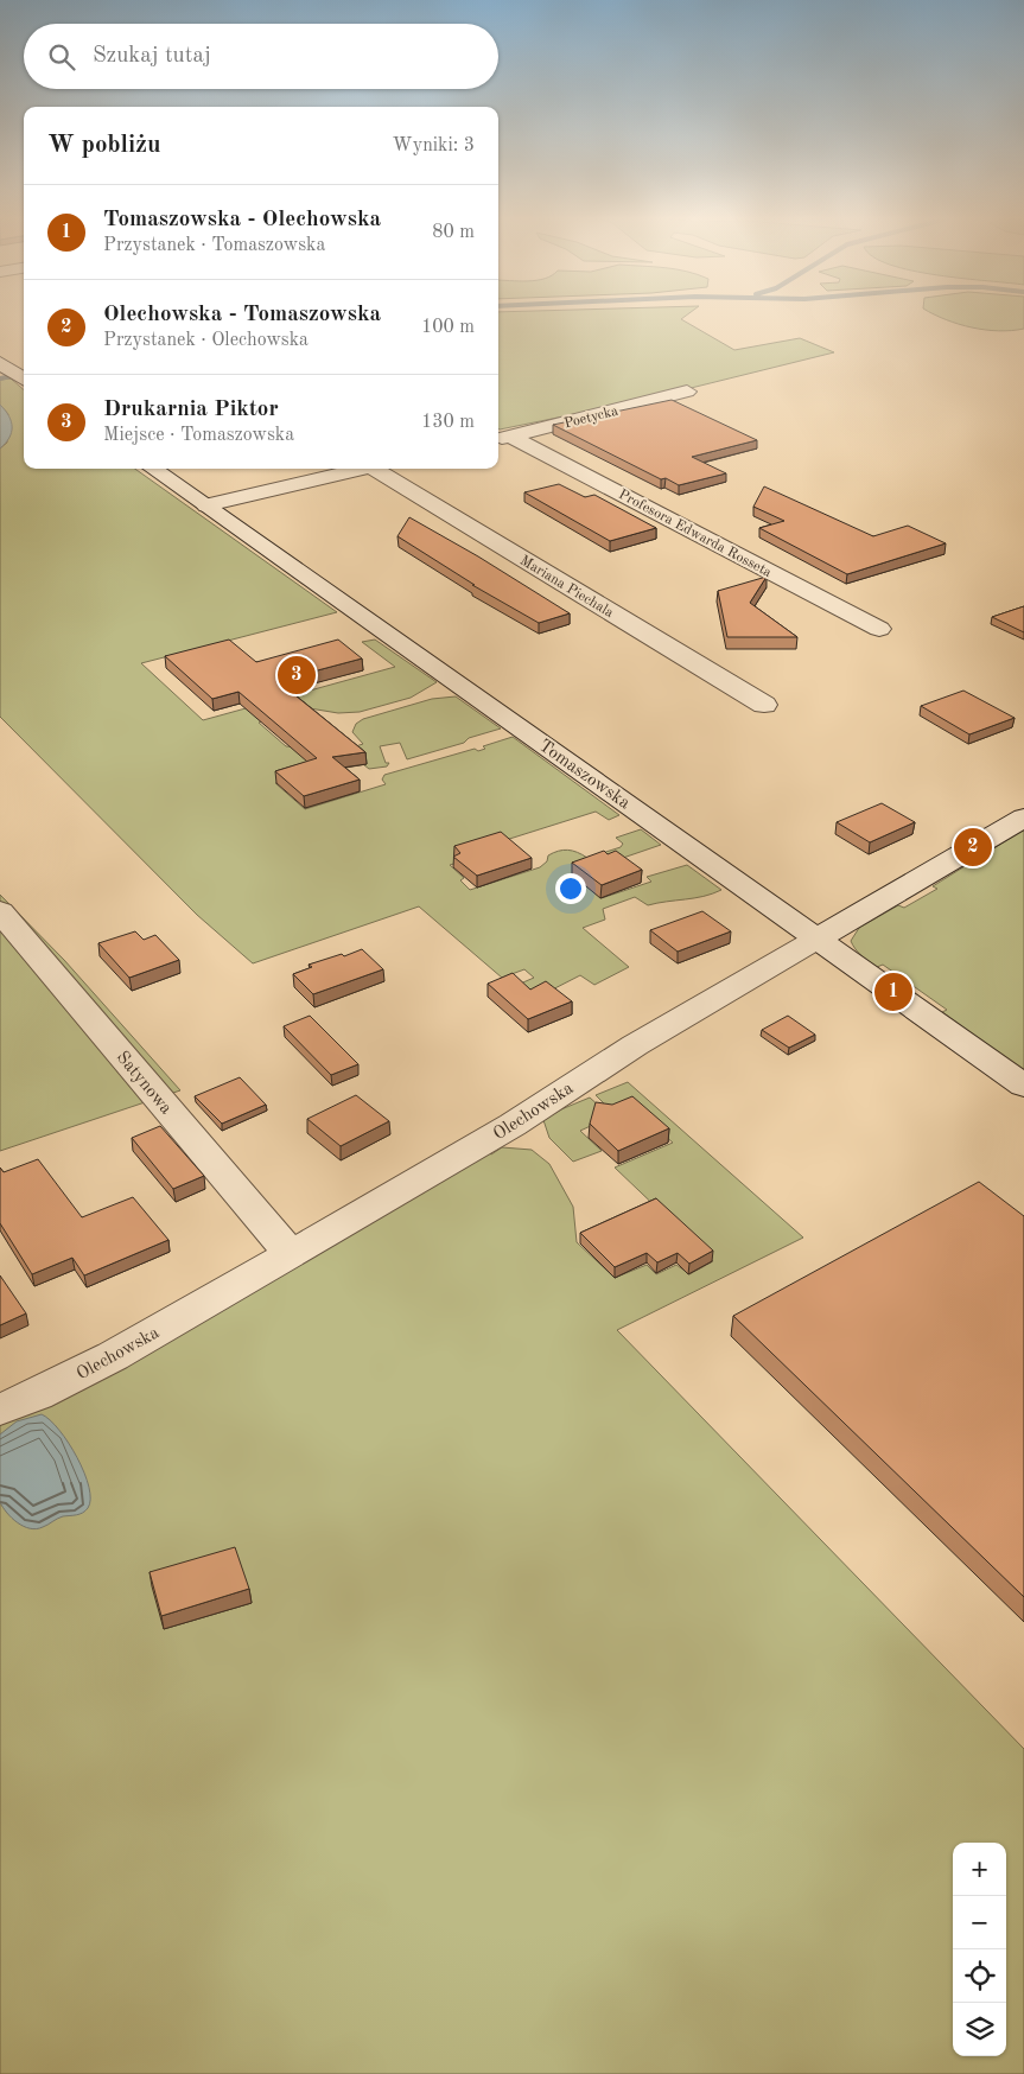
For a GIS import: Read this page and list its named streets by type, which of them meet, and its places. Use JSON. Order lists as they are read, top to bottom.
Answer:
{
  "streets": {
    "street": [
      "Poetycka",
      "Profesora Edwarda Rosseta",
      "Mariana Piechala",
      "Tomaszowska",
      "Satynowa",
      "Olechowska"
    ]
  },
  "crossings": [
    ["Poetycka", "Profesora Edwarda Rosseta"],
    ["Tomaszowska", "Olechowska"],
    ["Satynowa", "Olechowska"]
  ],
  "page": {
    "search": "Szukaj tutaj",
    "heading": ["W pobliżu", "Wyniki: 3"],
    "list": [
      {
        "mark": "1",
        "name": "Tomaszowska - Olechowska",
        "note": "Przystanek · Tomaszowska",
        "value": "80 m"
      },
      {
        "mark": "2",
        "name": "Olechowska - Tomaszowska",
        "note": "Przystanek · Olechowska",
        "value": "100 m"
      },
      {
        "mark": "3",
        "name": "Drukarnia Piktor",
        "note": "Miejsce · Tomaszowska",
        "value": "130 m"
      }
    ],
    "pins": ["3", "2", "1"],
    "map_buttons": ["+", "−"]
  }
}
